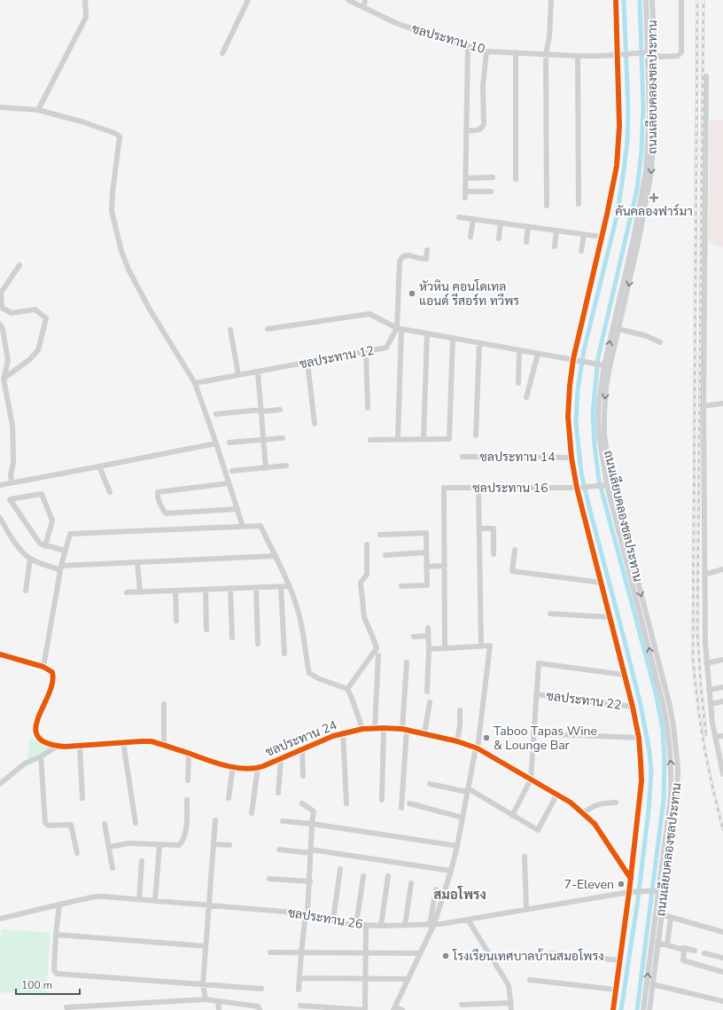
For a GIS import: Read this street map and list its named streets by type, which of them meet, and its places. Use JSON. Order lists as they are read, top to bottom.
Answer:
{
  "streets": {
    "street": [
      "ชลประทาน 10",
      "ถนนเลียบคลองชลประทาน",
      "ชลประทาน 12",
      "ชลประทาน 14",
      "ชลประทาน 16",
      "ชลประทาน 22",
      "ชลประทาน 24",
      "ชลประทาน 26"
    ]
  },
  "crossings": [
    ["ชลประทาน 10", "ถนนเลียบคลองชลประทาน"],
    ["ถนนเลียบคลองชลประทาน", "ชลประทาน 16"],
    ["ถนนเลียบคลองชลประทาน", "ชลประทาน 26"]
  ],
  "districts": ["สมอโพรง"],
  "places": {
    "health": ["คันคลองฟาร์มา"],
    "other": [
      "หัวหิน คอนโดเทล แอนด์ รีสอร์ท ทวีพร",
      "Taboo Tapas Wine & Lounge Bar",
      "7-Eleven",
      "โรงเรียนเทศบาลบ้านสมอโพรง"
    ]
  },
  "scale_bar": "100 m"
}
